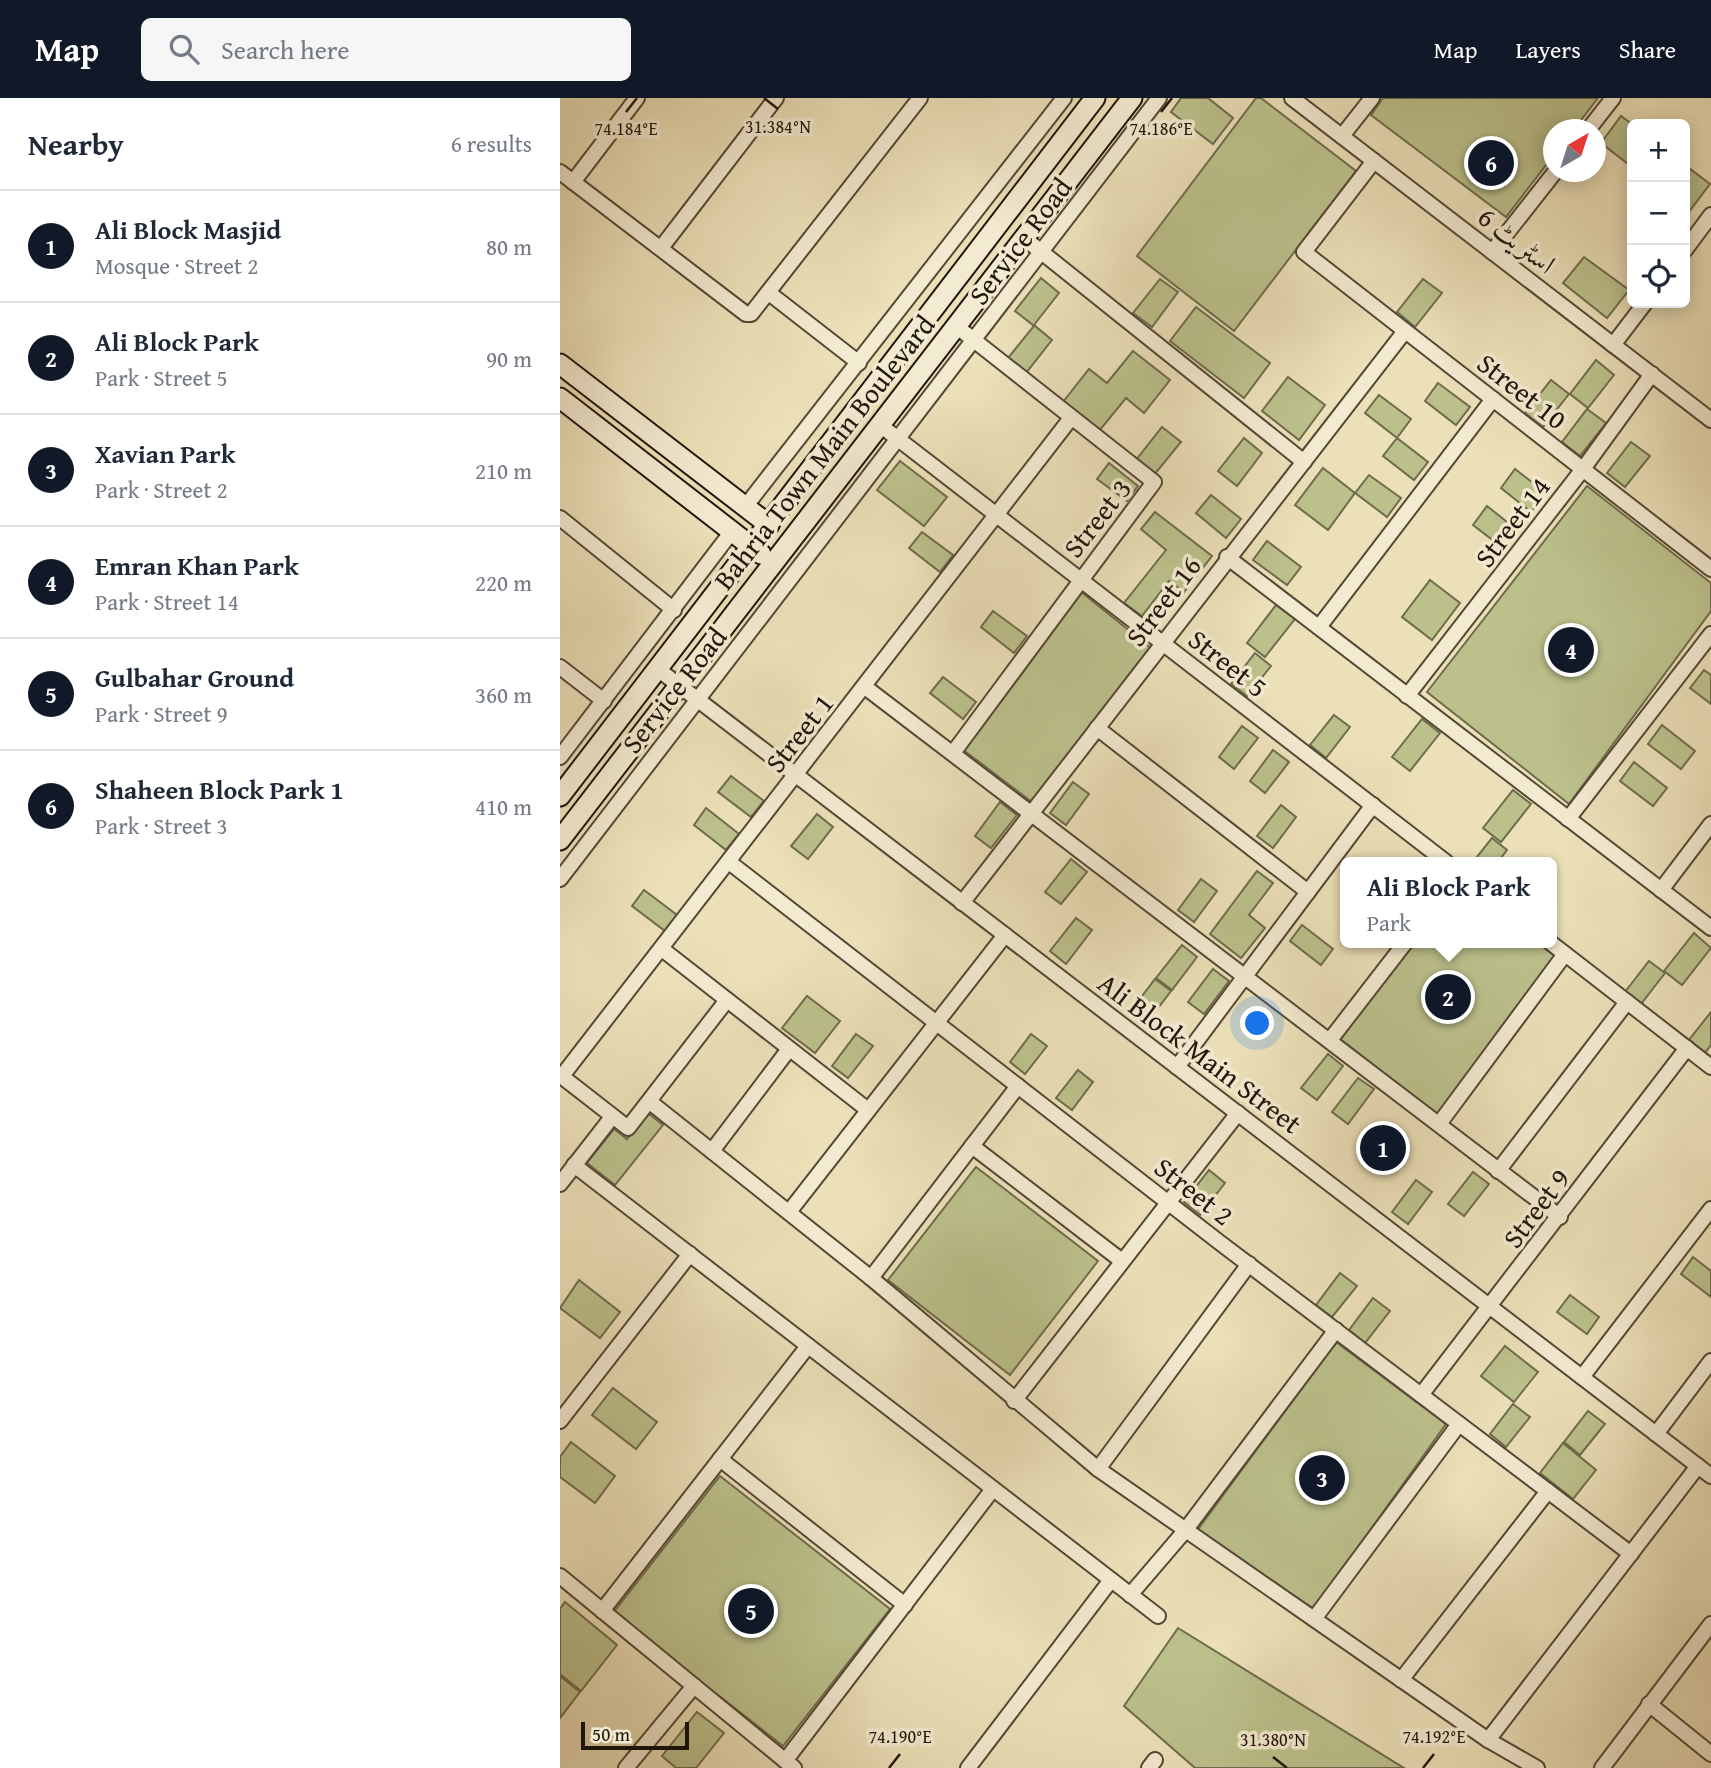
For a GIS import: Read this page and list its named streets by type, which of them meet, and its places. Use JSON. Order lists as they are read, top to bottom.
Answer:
{
  "streets": {
    "main road": ["Bahria Town Main Boulevard"],
    "street": [
      "اسٹریٹ 6",
      "Service Road",
      "Street 10",
      "Street 3",
      "Street 14",
      "Street 16",
      "Street 5",
      "Street 1",
      "Ali Block Main Street",
      "Street 2",
      "Street 9"
    ]
  },
  "crossings": [
    ["اسٹریٹ 6", "Street 10"],
    ["اسٹریٹ 6", "Street 14"],
    ["Service Road", "Street 3"],
    ["Service Road", "Street 5"],
    ["Service Road", "Ali Block Main Street"],
    ["Street 10", "Street 14"],
    ["Street 10", "Street 16"],
    ["Bahria Town Main Boulevard", "Street 3"],
    ["Bahria Town Main Boulevard", "Street 5"],
    ["Bahria Town Main Boulevard", "Ali Block Main Street"],
    ["Street 3", "Street 5"],
    ["Street 3", "Street 1"],
    ["Street 16", "Street 5"],
    ["Street 16", "Ali Block Main Street"],
    ["Street 5", "Street 1"],
    ["Street 1", "Ali Block Main Street"],
    ["Street 1", "Street 2"],
    ["Ali Block Main Street", "Street 9"],
    ["Street 2", "Street 9"]
  ],
  "scale_bar": "50 m",
  "north": "top right",
  "page": {
    "header": "Map",
    "search": "Search here",
    "nav": ["Map", "Layers", "Share"],
    "heading": ["Nearby", "6 results"],
    "map_buttons": ["+", "−"],
    "pins": [
      "6",
      "4",
      "2",
      "1",
      "3",
      "5"
    ],
    "list": [
      {
        "mark": "1",
        "name": "Ali Block Masjid",
        "note": "Mosque · Street 2",
        "value": "80 m"
      },
      {
        "mark": "2",
        "name": "Ali Block Park",
        "note": "Park · Street 5",
        "value": "90 m"
      },
      {
        "mark": "3",
        "name": "Xavian Park",
        "note": "Park · Street 2",
        "value": "210 m"
      },
      {
        "mark": "4",
        "name": "Emran Khan Park",
        "note": "Park · Street 14",
        "value": "220 m"
      },
      {
        "mark": "5",
        "name": "Gulbahar Ground",
        "note": "Park · Street 9",
        "value": "360 m"
      },
      {
        "mark": "6",
        "name": "Shaheen Block Park 1",
        "note": "Park · Street 3",
        "value": "410 m"
      }
    ],
    "popup": ["Ali Block Park", "Park"],
    "scale": "50 m"
  },
  "coordinates": [
    "31.384°N",
    "74.184°E",
    "74.186°E",
    "74.190°E",
    "74.192°E",
    "31.380°N"
  ]
}
